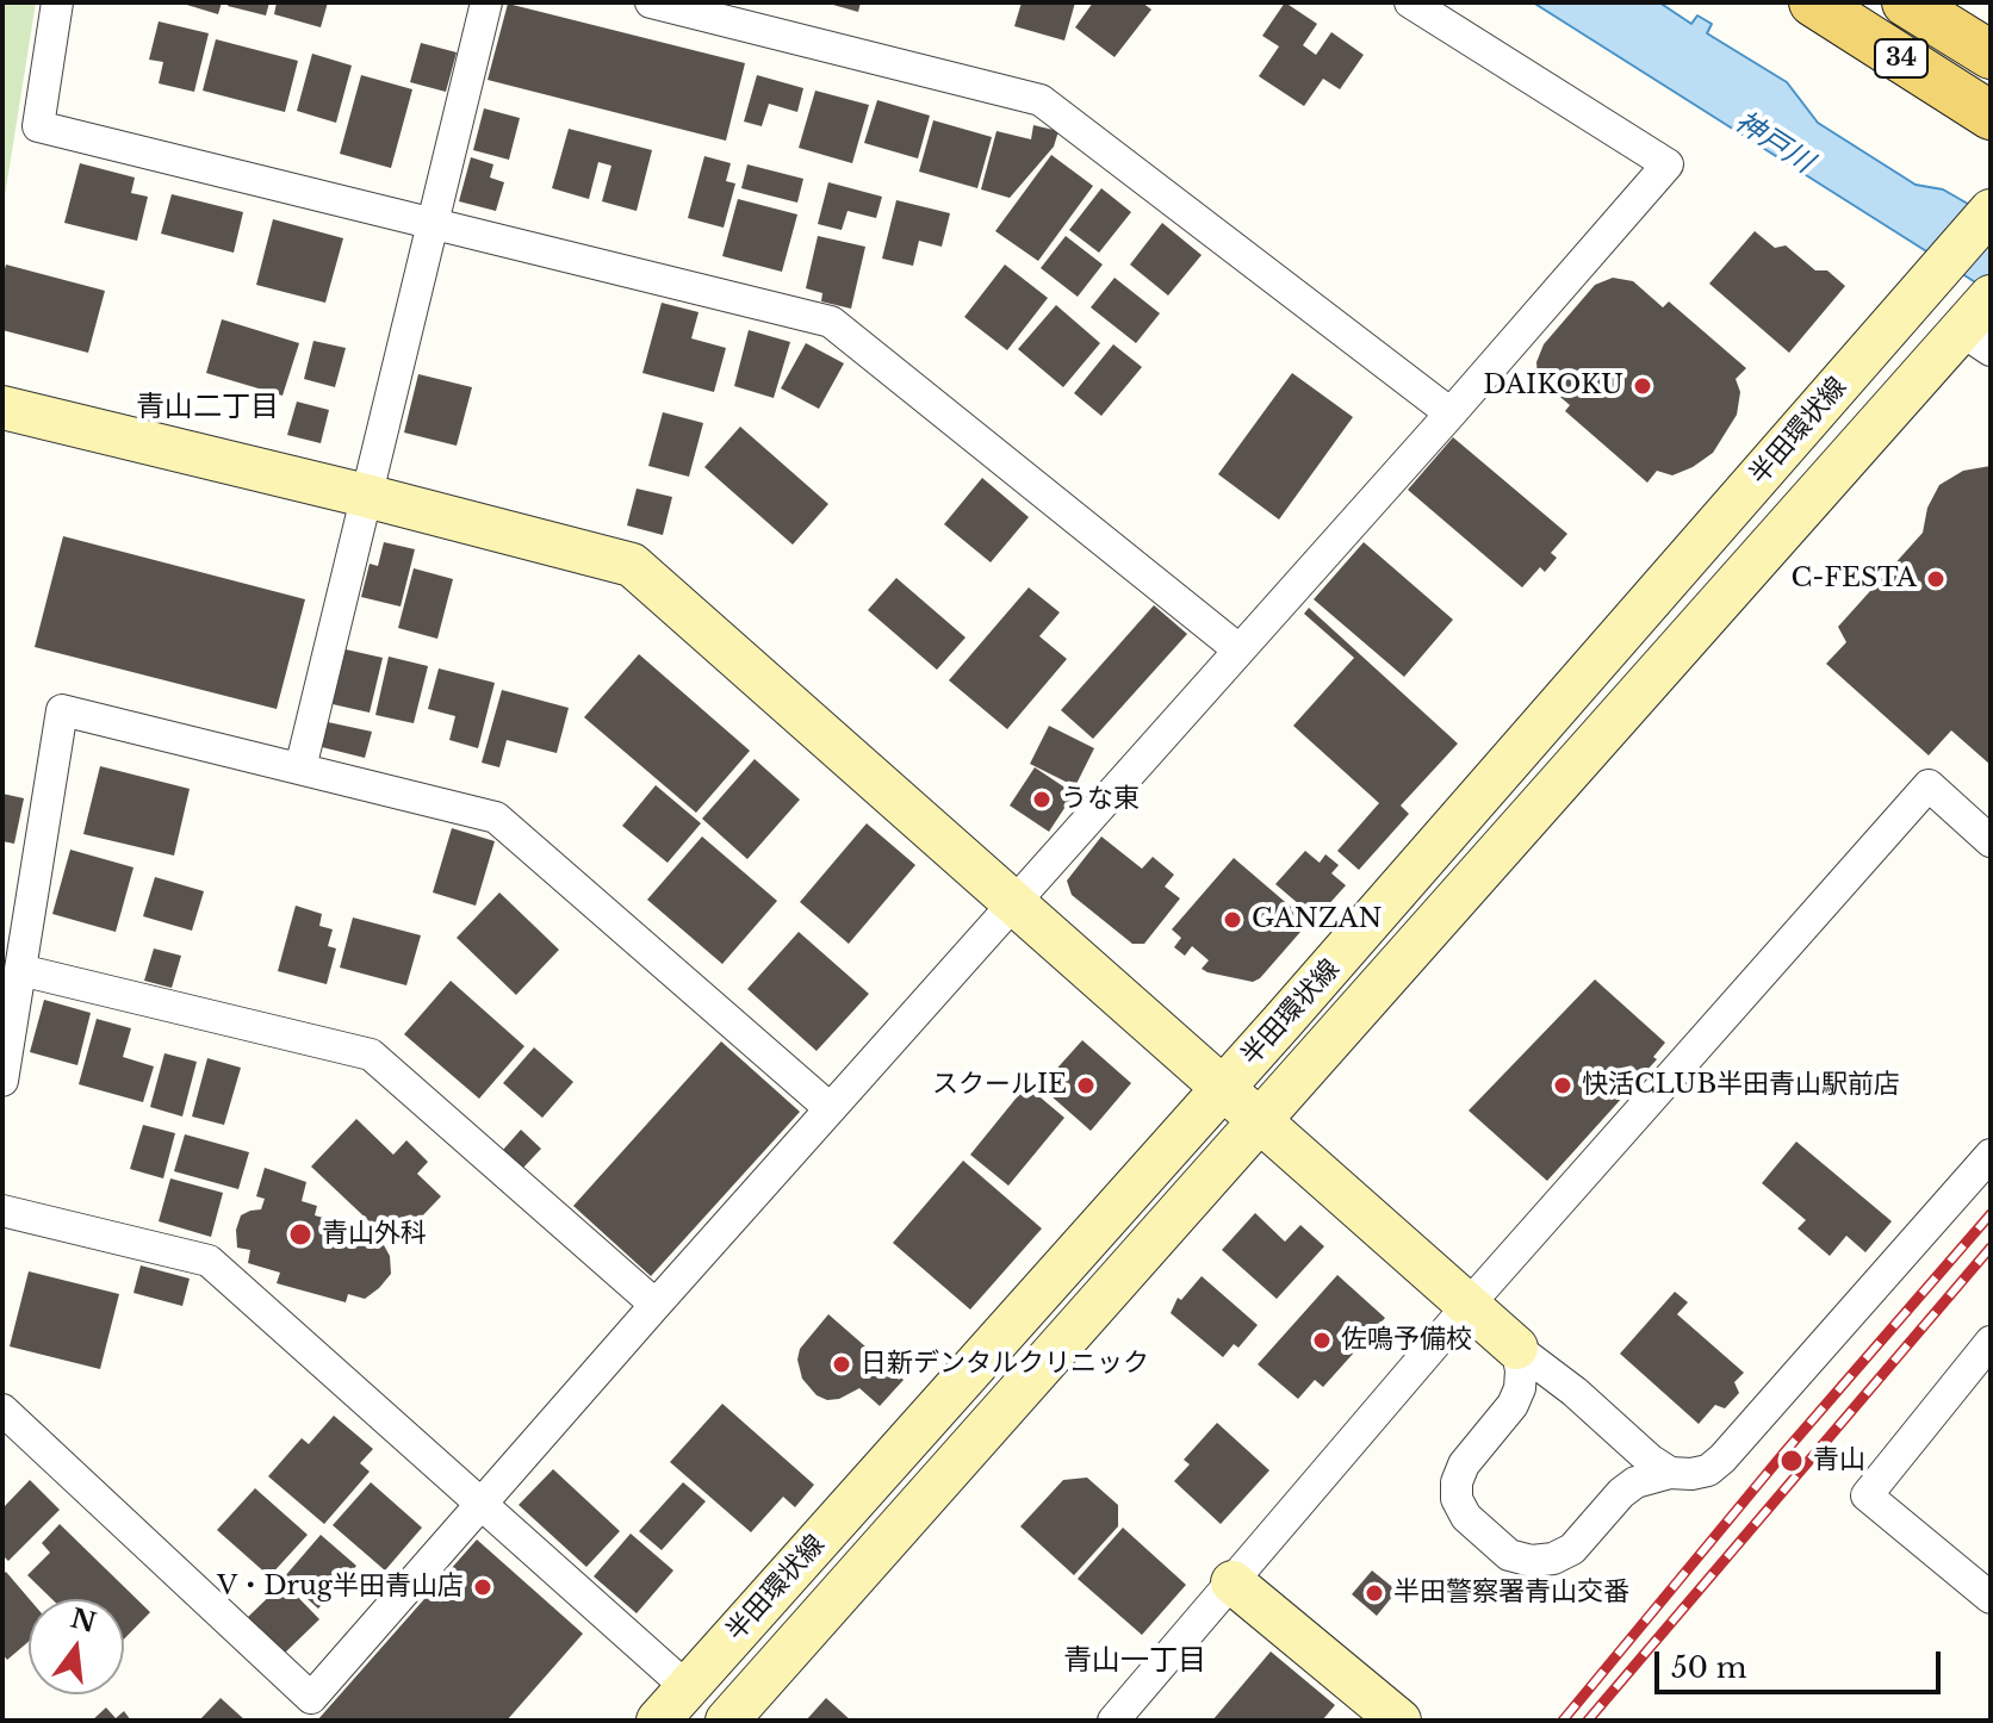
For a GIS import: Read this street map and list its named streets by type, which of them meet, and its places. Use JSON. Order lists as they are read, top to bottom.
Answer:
{
  "streets": {
    "main road": ["34", "半田環状線"]
  },
  "districts": ["青山二丁目", "青山一丁目"],
  "water": ["神戸川"],
  "places": [
    "DAIKOKU",
    "C-FESTA",
    "うな東",
    "GANZAN",
    "スクールIE",
    "快活CLUB半田青山駅前店",
    "青山外科",
    "佐鳴予備校",
    "日新デンタルクリニック",
    "青山",
    "V・Drug半田青山店",
    "半田警察署青山交番"
  ],
  "scale_bar": "50 m",
  "north": "top"
}
